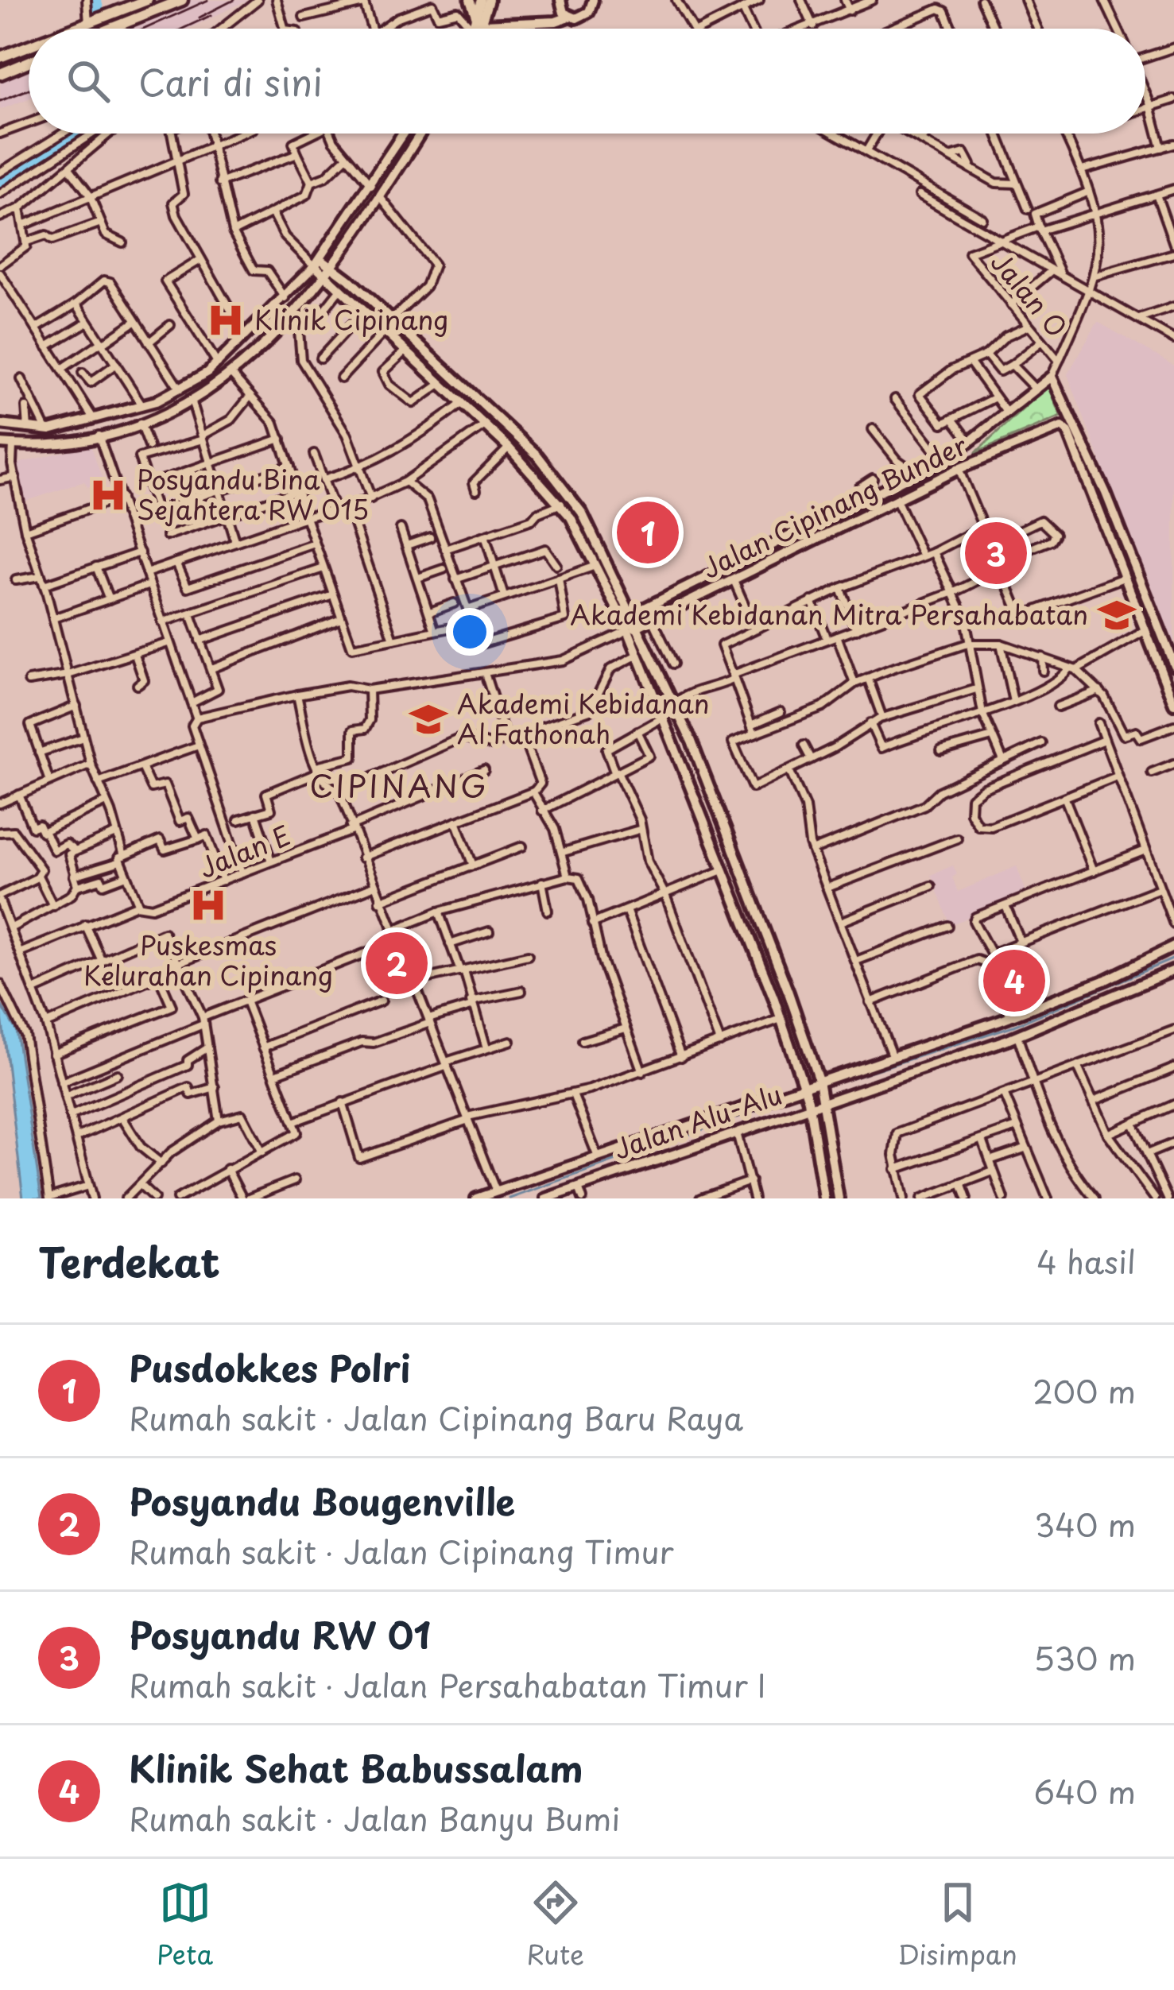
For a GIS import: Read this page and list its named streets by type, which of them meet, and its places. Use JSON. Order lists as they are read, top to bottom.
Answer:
{
  "streets": {
    "main road": ["Jalan Cipinang Bunder", "Jalan Alu-Alu"],
    "street": ["Jalan O", "Jalan E"]
  },
  "districts": ["CIPINANG"],
  "places": {
    "hospital": ["Klinik Cipinang", "Posyandu Bina Sejahtera RW 015", "Puskesmas Kelurahan Cipinang"],
    "school or university": ["Akademi Kebidanan Mitra Persahabatan", "Akademi Kebidanan Al Fathonah"]
  },
  "page": {
    "search": "Cari di sini",
    "pins": [
      "1",
      "3",
      "2",
      "4"
    ],
    "heading": ["Terdekat", "4 hasil"],
    "list": [
      {
        "mark": "1",
        "name": "Pusdokkes Polri",
        "note": "Rumah sakit · Jalan Cipinang Baru Raya",
        "value": "200 m"
      },
      {
        "mark": "2",
        "name": "Posyandu Bougenville",
        "note": "Rumah sakit · Jalan Cipinang Timur",
        "value": "340 m"
      },
      {
        "mark": "3",
        "name": "Posyandu RW 01",
        "note": "Rumah sakit · Jalan Persahabatan Timur I",
        "value": "530 m"
      },
      {
        "mark": "4",
        "name": "Klinik Sehat Babussalam",
        "note": "Rumah sakit · Jalan Banyu Bumi",
        "value": "640 m"
      }
    ],
    "nav": ["Peta", "Rute", "Disimpan"]
  }
}
